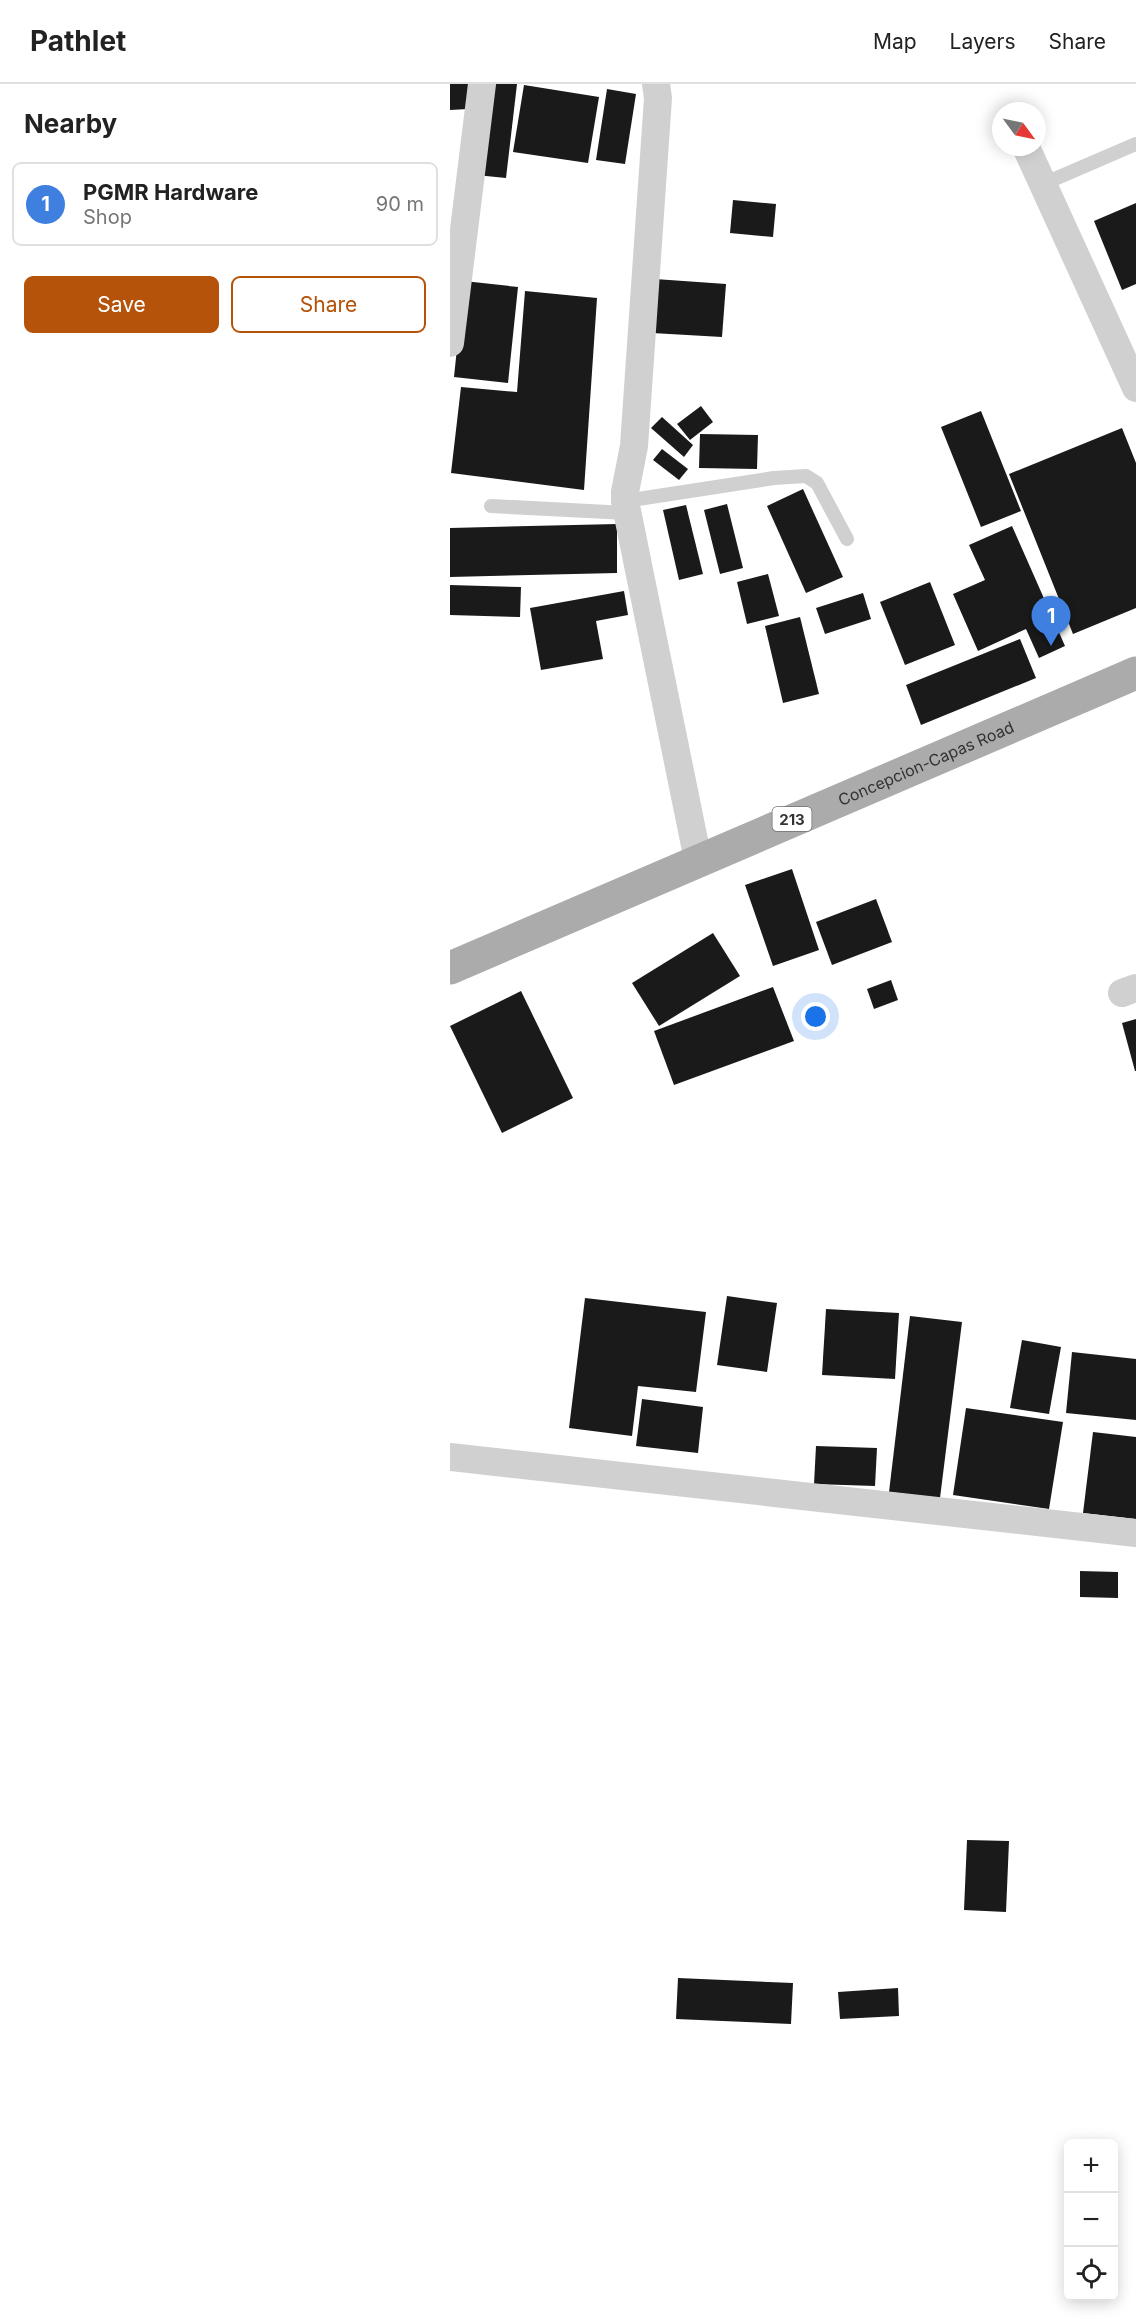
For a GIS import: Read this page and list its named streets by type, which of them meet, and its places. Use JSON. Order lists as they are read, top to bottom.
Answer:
{
  "streets": {
    "main road": ["Concepcion-Capas Road", "213"]
  },
  "north": "bottom right",
  "page": {
    "header": "Pathlet",
    "nav": ["Map", "Layers", "Share"],
    "heading": "Nearby",
    "list": [
      {
        "mark": "1",
        "name": "PGMR Hardware",
        "note": "Shop",
        "value": "90 m"
      }
    ],
    "buttons": ["Save", "Share"],
    "pins": "1",
    "map_buttons": ["+", "−"]
  }
}
